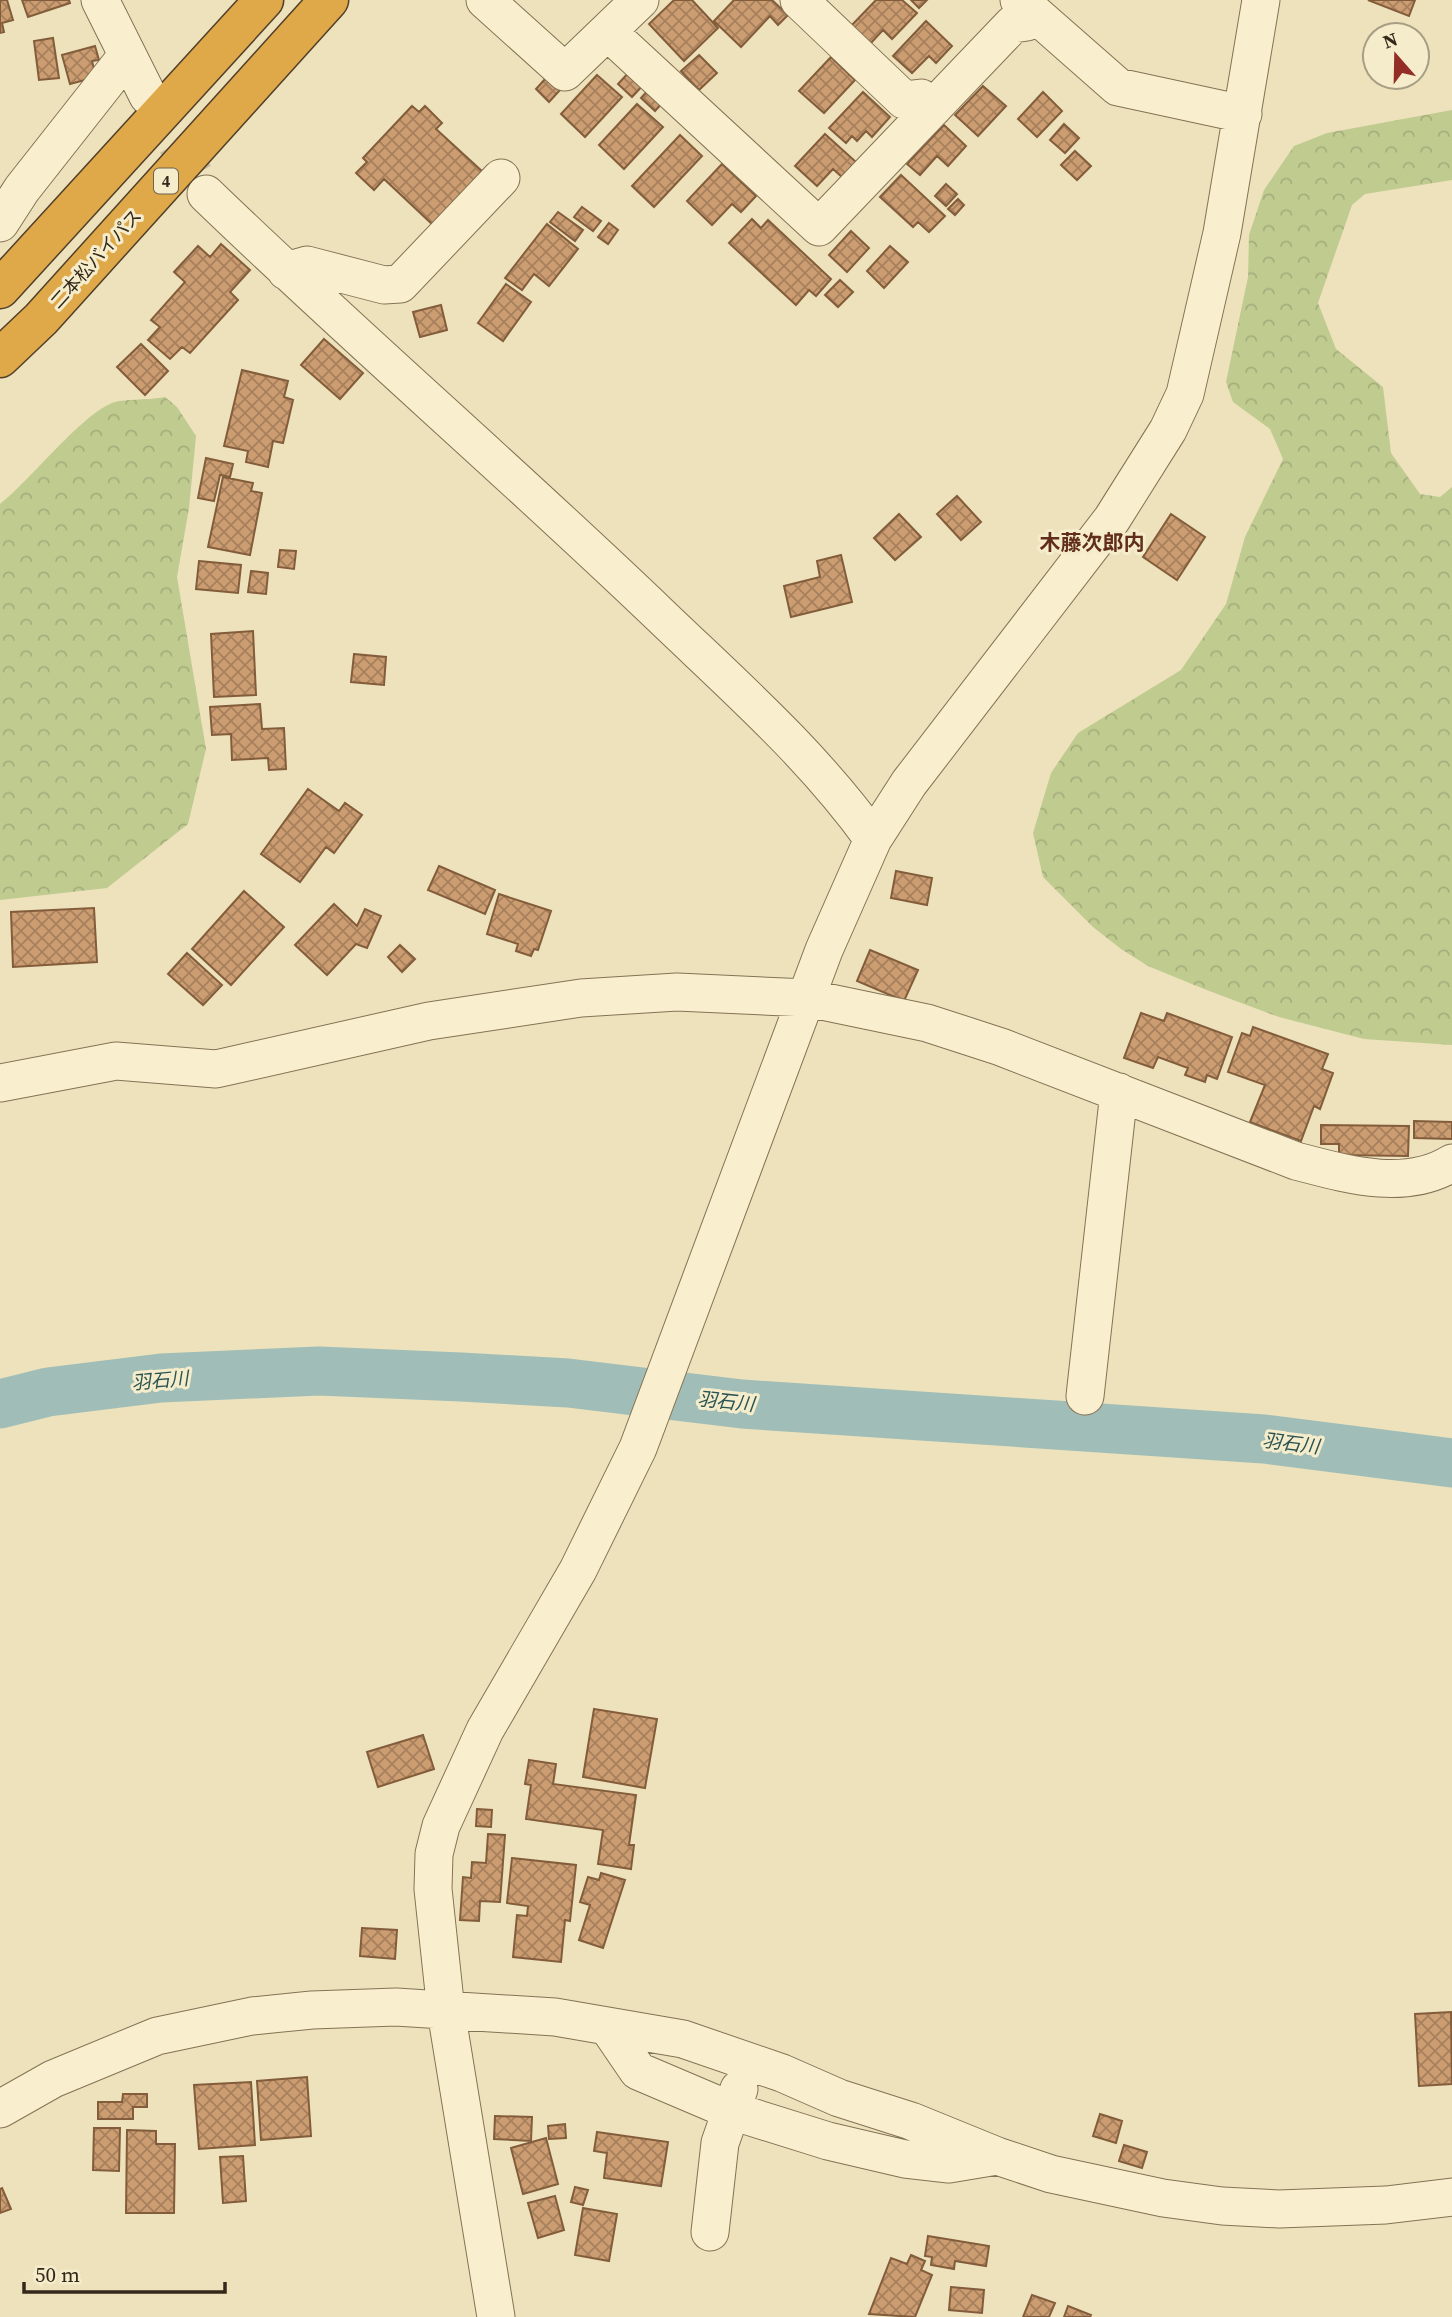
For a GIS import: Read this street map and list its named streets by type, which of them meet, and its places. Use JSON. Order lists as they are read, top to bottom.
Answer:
{
  "streets": {
    "highway": ["4", "二本松バイパス"]
  },
  "districts": ["木藤次郎内"],
  "water": ["羽石川"],
  "scale_bar": "50 m",
  "north": "top"
}
